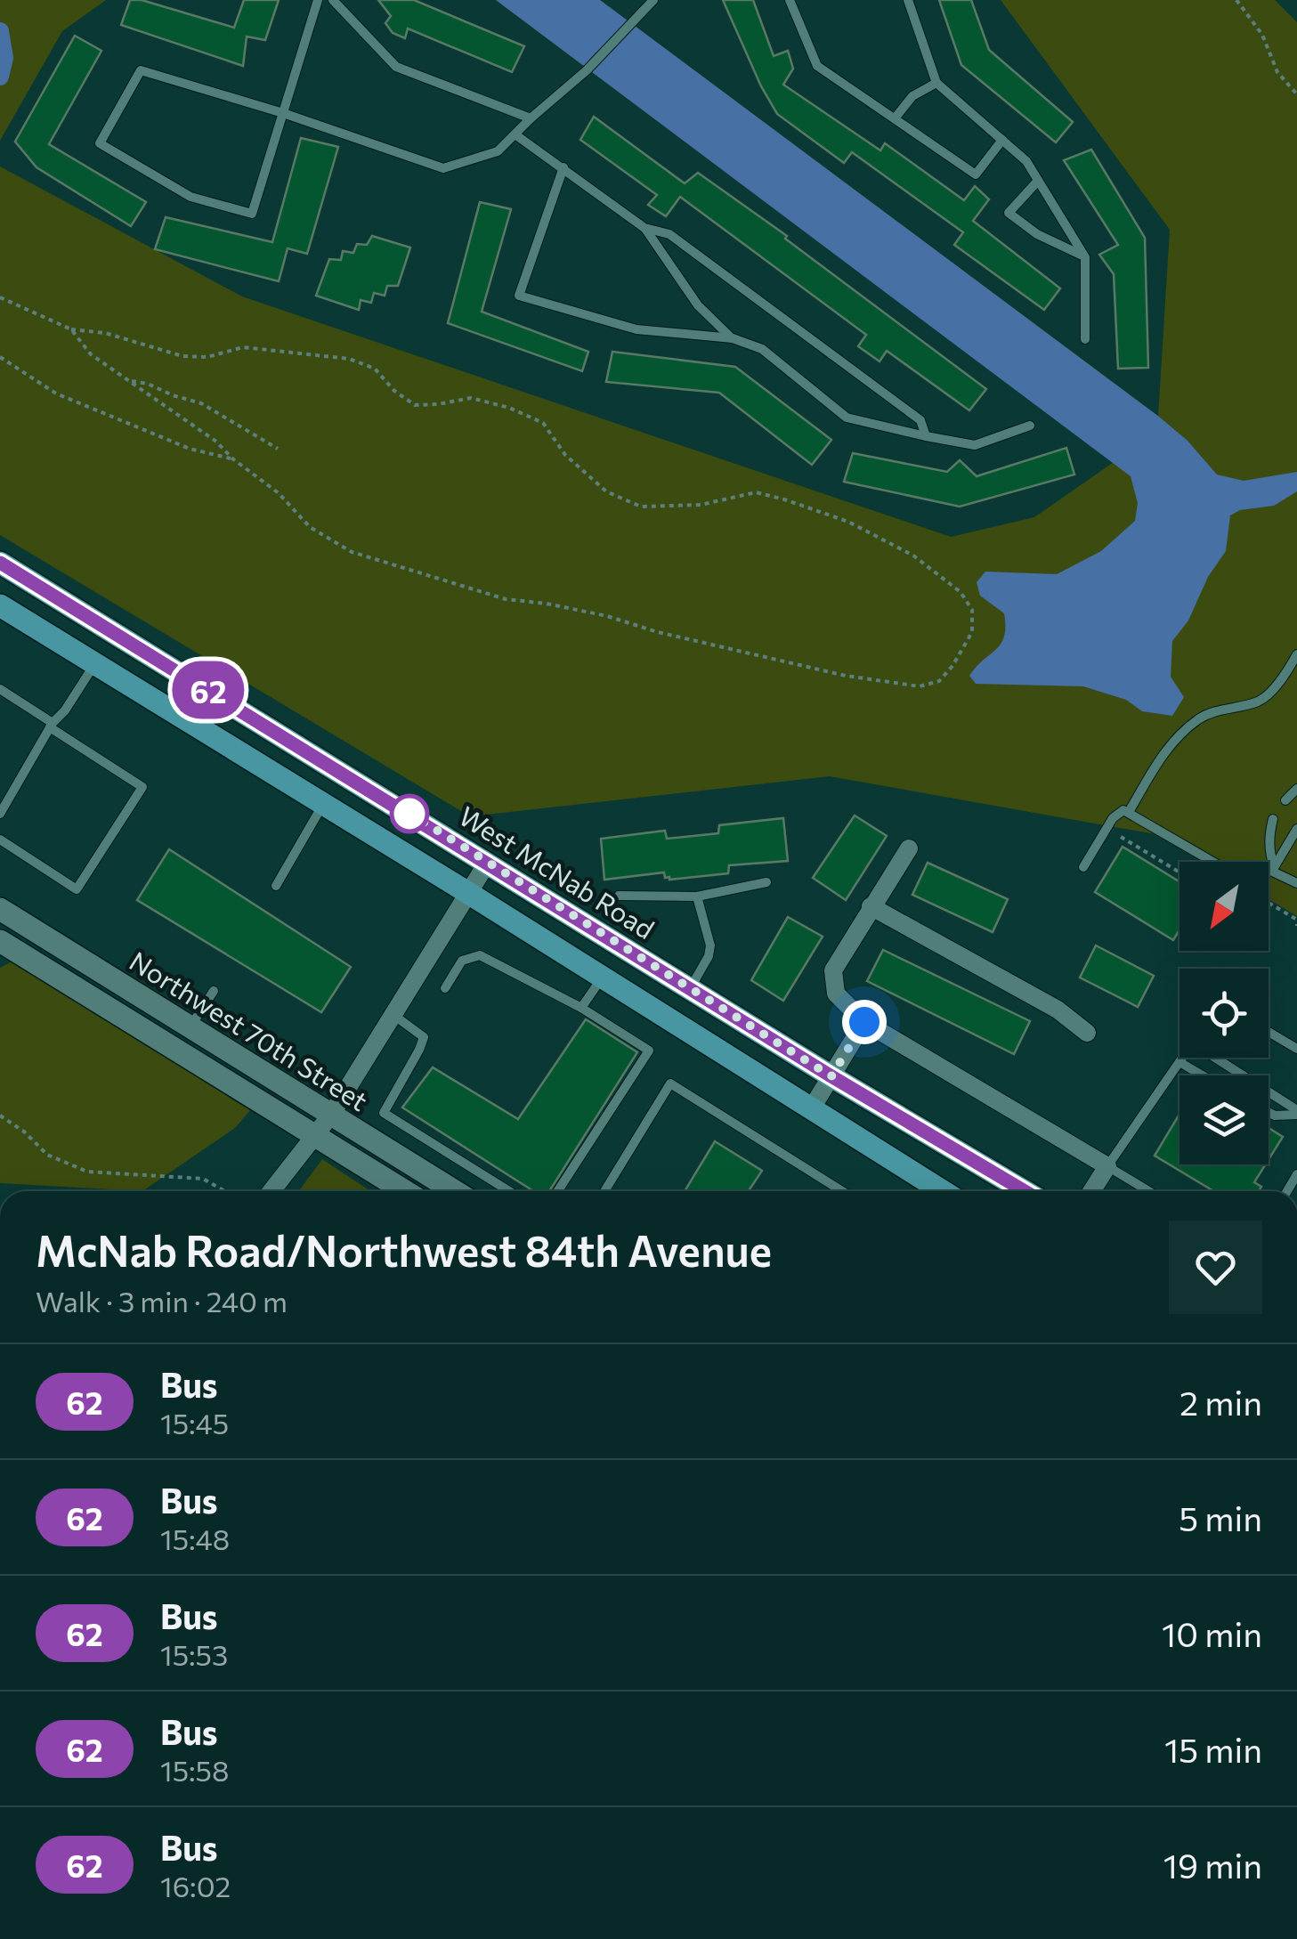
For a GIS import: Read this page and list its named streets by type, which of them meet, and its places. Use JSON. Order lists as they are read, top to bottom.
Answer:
{
  "streets": {
    "main road": ["West McNab Road"],
    "street": ["Northwest 70th Street"]
  },
  "lines": ["bus line 62"],
  "north": "bottom left",
  "page": {
    "on_map": "62",
    "heading": ["McNab Road/Northwest 84th Avenue", "Walk · 3 min · 240 m"],
    "list": [
      {
        "mark": "62",
        "name": "Bus",
        "note": "15:45",
        "value": "2 min"
      },
      {
        "mark": "62",
        "name": "Bus",
        "note": "15:48",
        "value": "5 min"
      },
      {
        "mark": "62",
        "name": "Bus",
        "note": "15:53",
        "value": "10 min"
      },
      {
        "mark": "62",
        "name": "Bus",
        "note": "15:58",
        "value": "15 min"
      },
      {
        "mark": "62",
        "name": "Bus",
        "note": "16:02",
        "value": "19 min"
      }
    ]
  }
}
